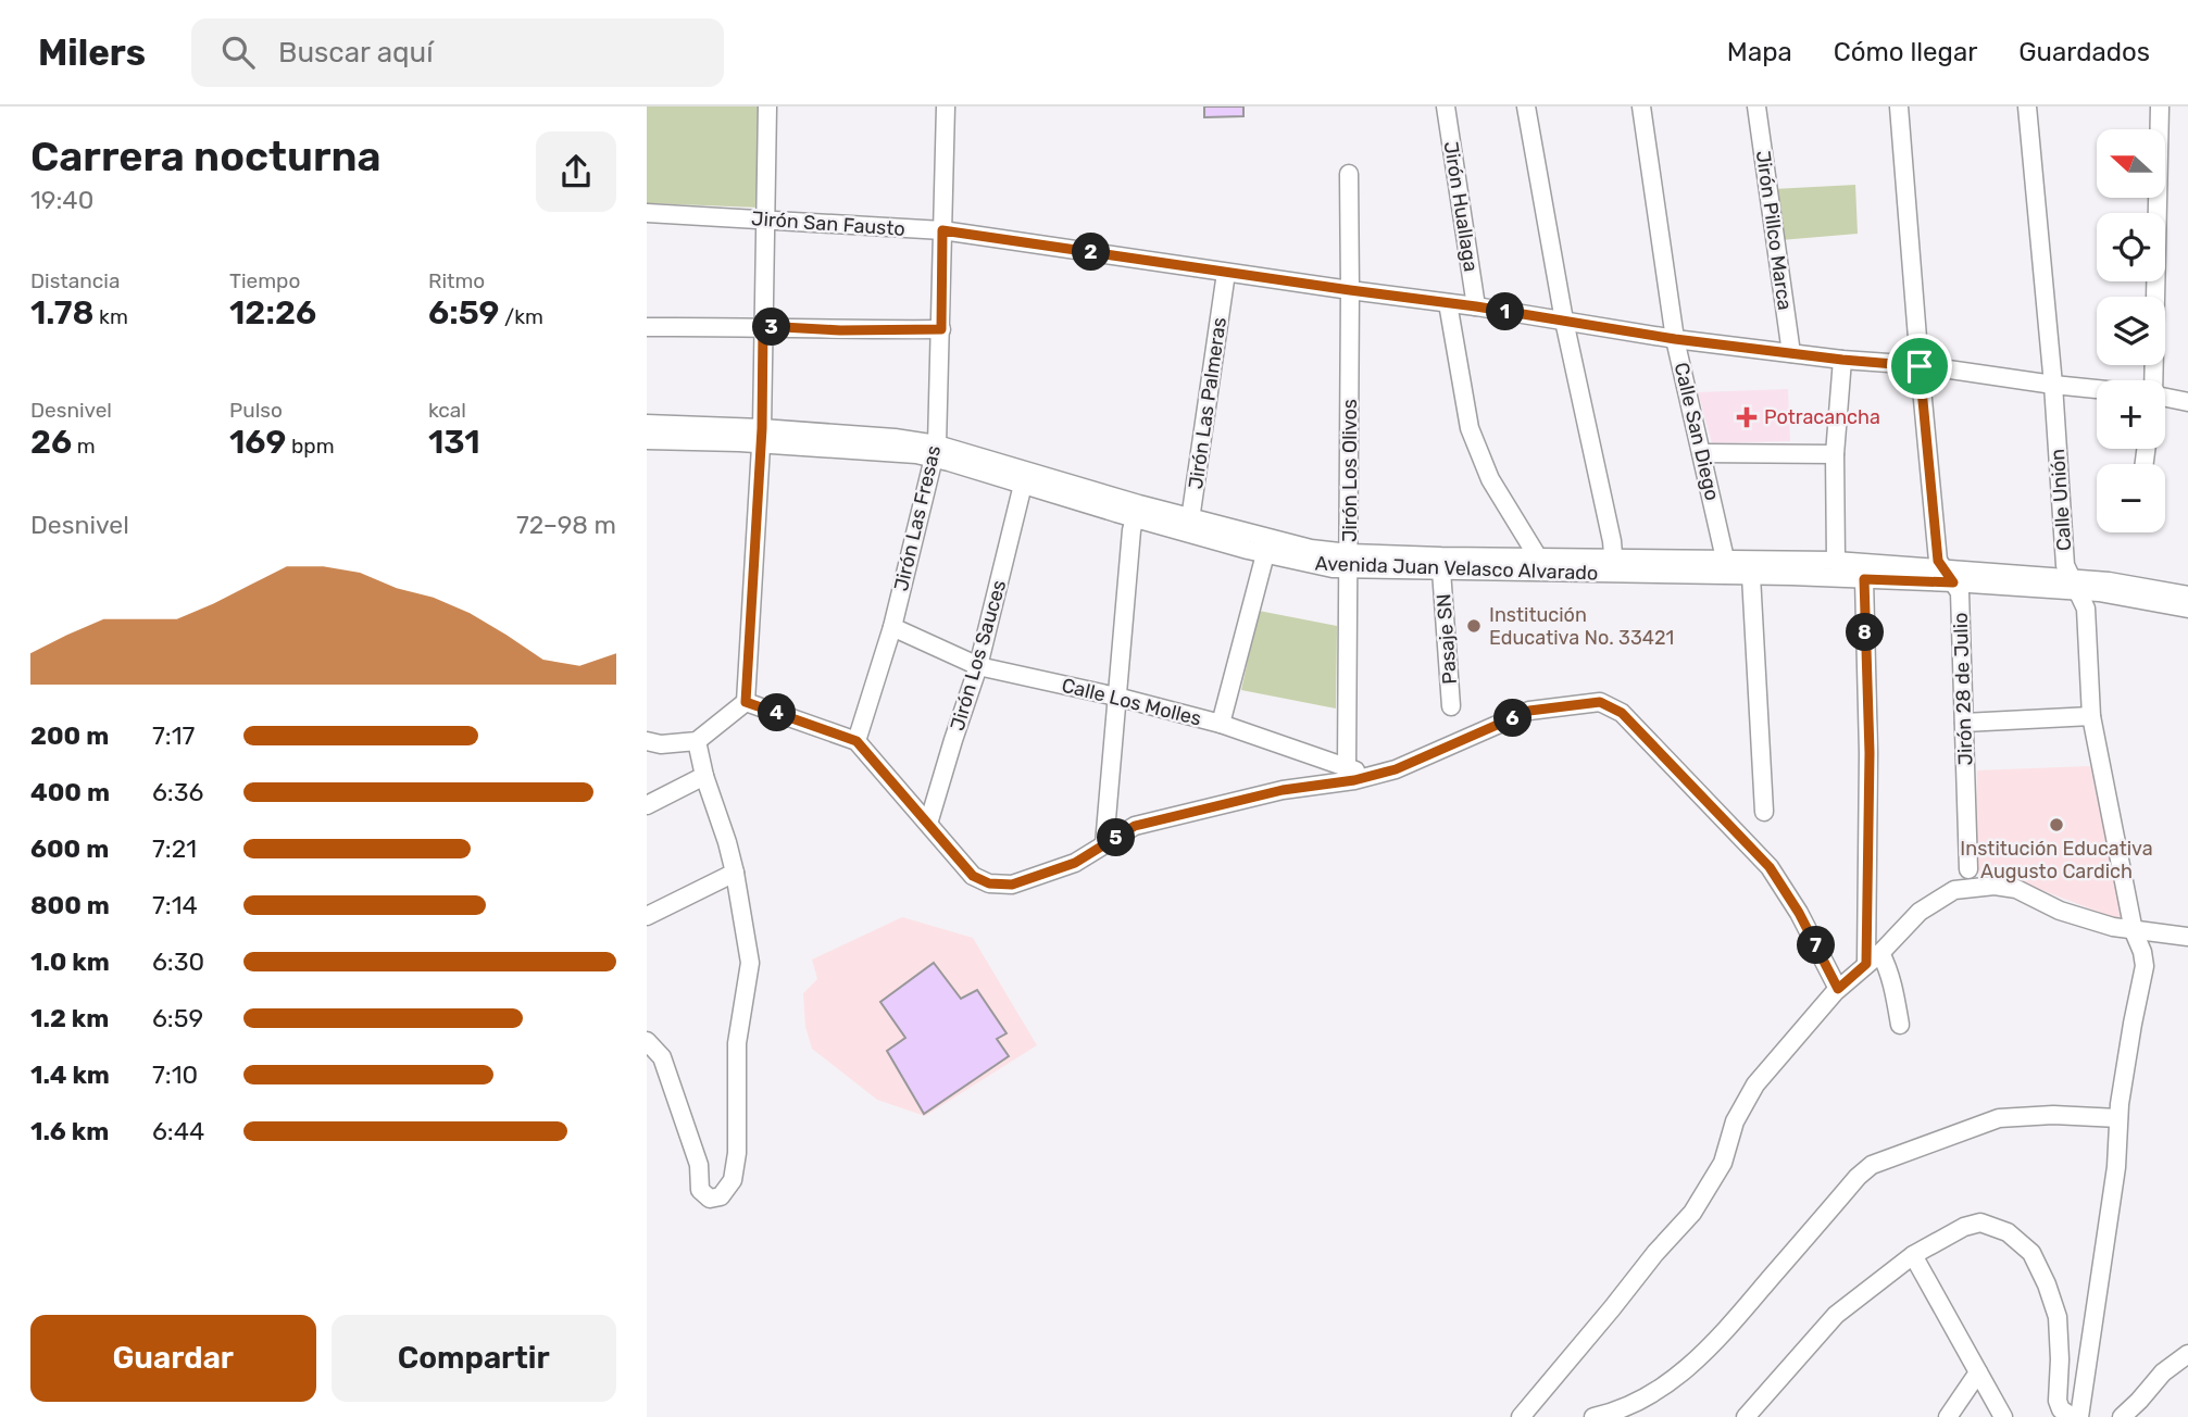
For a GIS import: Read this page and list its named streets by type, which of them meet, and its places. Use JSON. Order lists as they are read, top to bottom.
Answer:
{
  "streets": {
    "street": [
      "Jirón Huallaga",
      "Jirón San Fausto",
      "Jirón Pillco Marca",
      "Jirón Las Palmeras",
      "Calle San Diego",
      "Jirón Los Olivos",
      "Calle Unión",
      "Jirón Las Fresas",
      "Avenida Juan Velasco Alvarado",
      "Pasaje SN",
      "Jirón Los Sauces",
      "Jirón 28 de Julio",
      "Calle Los Molles"
    ]
  },
  "crossings": [
    ["Jirón Huallaga", "Jirón San Fausto"],
    ["Jirón San Fausto", "Jirón Pillco Marca"],
    ["Jirón San Fausto", "Jirón Las Palmeras"],
    ["Jirón San Fausto", "Calle San Diego"],
    ["Jirón San Fausto", "Jirón Los Olivos"],
    ["Jirón San Fausto", "Calle Unión"],
    ["Jirón San Fausto", "Jirón Las Fresas"],
    ["Jirón San Fausto", "Jirón 28 de Julio"],
    ["Jirón Las Palmeras", "Avenida Juan Velasco Alvarado"],
    ["Calle San Diego", "Avenida Juan Velasco Alvarado"],
    ["Jirón Los Olivos", "Avenida Juan Velasco Alvarado"],
    ["Jirón Los Olivos", "Calle Los Molles"],
    ["Calle Unión", "Avenida Juan Velasco Alvarado"],
    ["Jirón Las Fresas", "Avenida Juan Velasco Alvarado"],
    ["Jirón Las Fresas", "Calle Los Molles"],
    ["Avenida Juan Velasco Alvarado", "Pasaje SN"],
    ["Avenida Juan Velasco Alvarado", "Jirón Los Sauces"],
    ["Avenida Juan Velasco Alvarado", "Jirón 28 de Julio"],
    ["Jirón Los Sauces", "Calle Los Molles"]
  ],
  "places": {
    "health": ["Potracancha"],
    "other": ["Institución Educativa No. 33421", "Institución Educativa Augusto Cardich"]
  },
  "north": "left",
  "page": {
    "header": "Milers",
    "search": "Buscar aquí",
    "nav": ["Mapa", "Cómo llegar", "Guardados"],
    "heading": ["Carrera nocturna", "19:40"],
    "map_buttons": ["+", "−"],
    "pins": [
      "2",
      "1",
      "3",
      "8",
      "4",
      "6",
      "5",
      "7"
    ],
    "stats": [
      ["Distancia", "1.78 km"],
      ["Tiempo", "12:26"],
      ["Ritmo", "6:59 /km"],
      ["Desnivel", "26 m"],
      ["Pulso", "169 bpm"],
      ["kcal", "131"]
    ],
    "chart": ["Desnivel", "72–98 m"],
    "list": [
      {
        "name": "200 m",
        "note": "7:17"
      },
      {
        "name": "400 m",
        "note": "6:36"
      },
      {
        "name": "600 m",
        "note": "7:21"
      },
      {
        "name": "800 m",
        "note": "7:14"
      },
      {
        "name": "1.0 km",
        "note": "6:30"
      },
      {
        "name": "1.2 km",
        "note": "6:59"
      },
      {
        "name": "1.4 km",
        "note": "7:10"
      },
      {
        "name": "1.6 km",
        "note": "6:44"
      }
    ],
    "buttons": ["Guardar", "Compartir"]
  }
}
